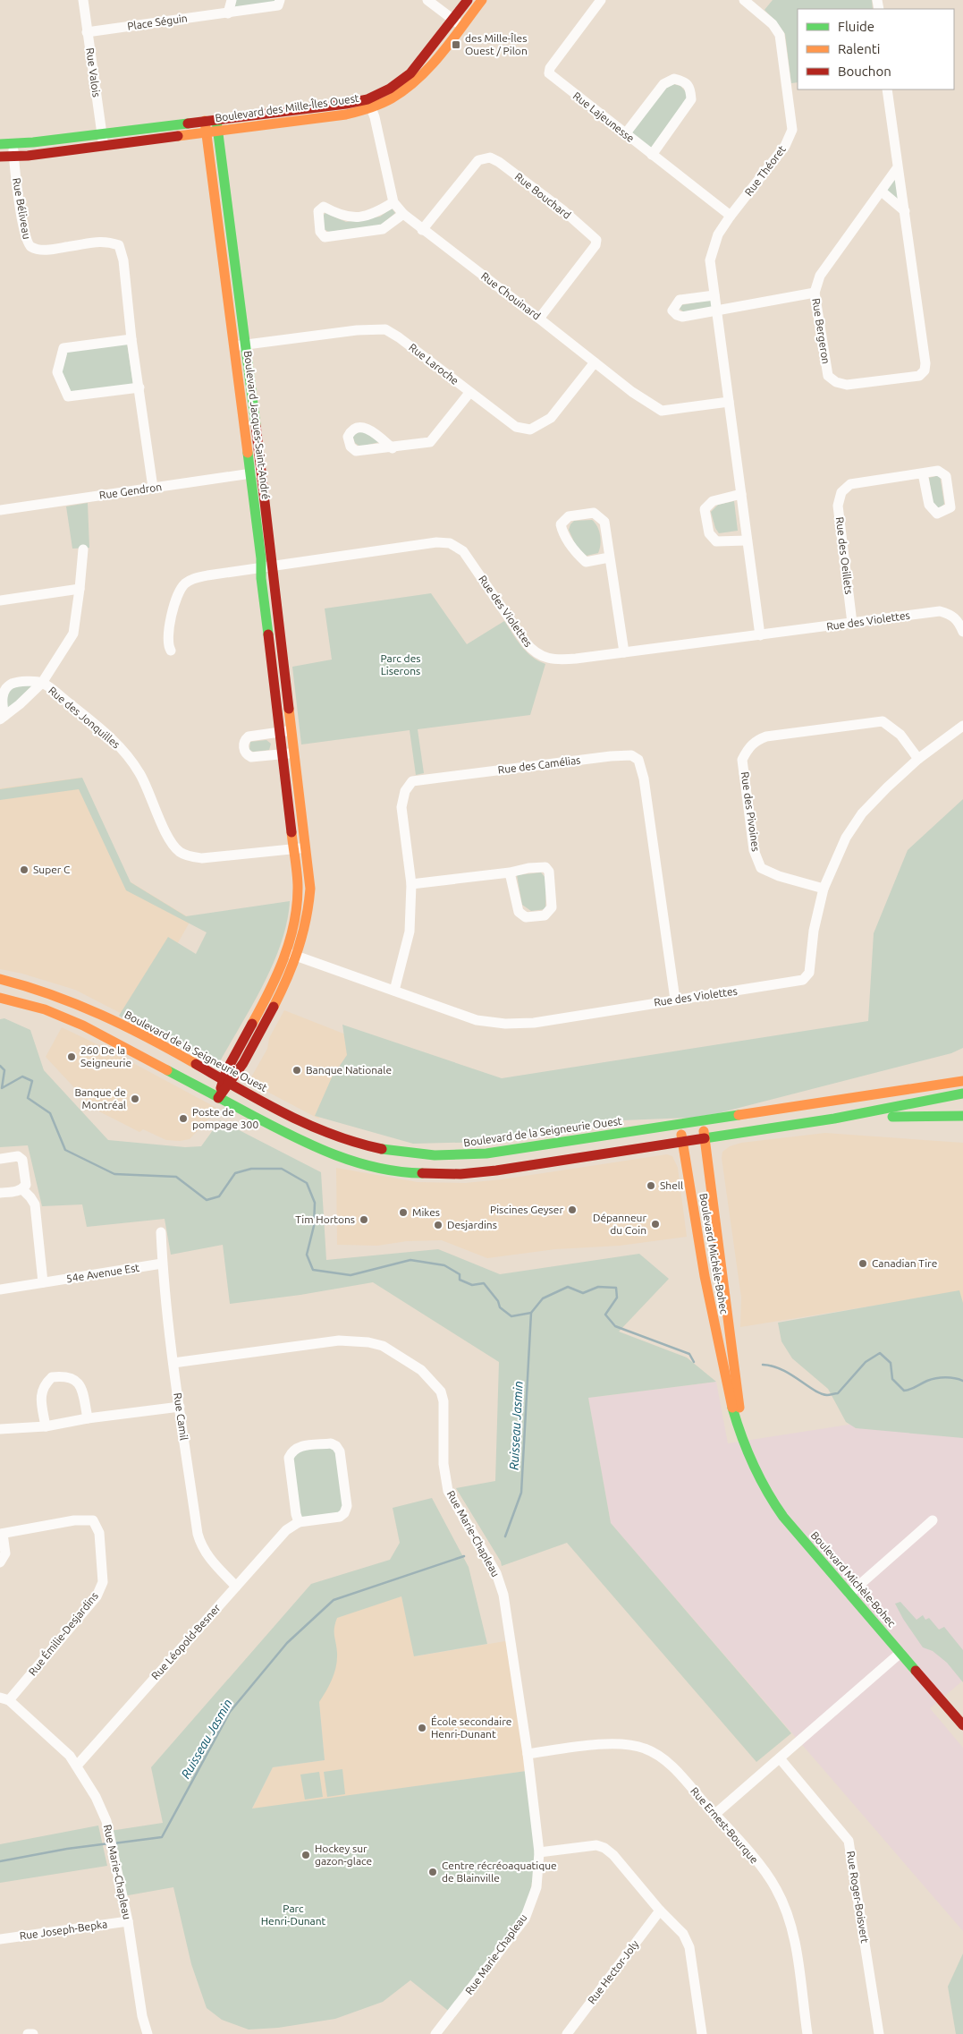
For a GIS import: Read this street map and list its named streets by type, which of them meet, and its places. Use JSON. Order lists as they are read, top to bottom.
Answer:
{
  "streets": {
    "main road": [
      "Boulevard des Mille-Îles Ouest",
      "Boulevard Jacques-Saint-André",
      "Boulevard de la Seigneurie Ouest",
      "Boulevard Michèle-Bohec"
    ],
    "street": [
      "Place Séguin",
      "Rue Valois",
      "Rue Lajeunesse",
      "Rue Théoret",
      "Rue Bouchard",
      "Rue Béliveau",
      "Rue Chouinard",
      "Rue Bergeron",
      "Rue Laroche",
      "Rue Gendron",
      "Rue des Oeillets",
      "Rue des Violettes",
      "Rue des Jonquilles",
      "Rue des Camélias",
      "Rue des Pivoines",
      "54e Avenue Est",
      "Rue Camil",
      "Rue Marie-Chapleau",
      "Rue Émilie-Desjardins",
      "Rue Léopold-Besner",
      "Rue Ernest-Bourque",
      "Rue Roger-Boisvert",
      "Rue Joseph-Bepka",
      "Rue Hector-Joly"
    ]
  },
  "crossings": [
    ["Place Séguin", "Rue Valois"],
    ["Rue Valois", "Boulevard des Mille-Îles Ouest"],
    ["Boulevard des Mille-Îles Ouest", "Rue Béliveau"],
    ["Boulevard des Mille-Îles Ouest", "Rue Chouinard"],
    ["Boulevard des Mille-Îles Ouest", "Boulevard Jacques-Saint-André"],
    ["Rue Lajeunesse", "Rue Théoret"],
    ["Rue Théoret", "Rue Chouinard"],
    ["Rue Théoret", "Rue des Violettes"],
    ["Rue Bouchard", "Rue Chouinard"],
    ["Rue Béliveau", "Rue Gendron"],
    ["Rue Chouinard", "Rue Laroche"],
    ["Rue Laroche", "Boulevard Jacques-Saint-André"],
    ["Boulevard Jacques-Saint-André", "Rue Gendron"],
    ["Boulevard Jacques-Saint-André", "Rue des Violettes"],
    ["Boulevard Jacques-Saint-André", "Rue des Jonquilles"],
    ["Boulevard Jacques-Saint-André", "Boulevard de la Seigneurie Ouest"],
    ["Rue des Oeillets", "Rue des Violettes"],
    ["Rue des Violettes", "Rue des Camélias"],
    ["Rue des Violettes", "Rue des Pivoines"],
    ["Boulevard de la Seigneurie Ouest", "Boulevard Michèle-Bohec"],
    ["54e Avenue Est", "Rue Camil"],
    ["Rue Camil", "Rue Marie-Chapleau"],
    ["Rue Camil", "Rue Léopold-Besner"],
    ["Rue Marie-Chapleau", "Rue Émilie-Desjardins"],
    ["Rue Marie-Chapleau", "Rue Léopold-Besner"],
    ["Rue Marie-Chapleau", "Rue Ernest-Bourque"],
    ["Rue Marie-Chapleau", "Rue Joseph-Bepka"]
  ],
  "water": ["Ruisseau Jasmin"],
  "parks": ["Parc des Liserons", "Parc Henri-Dunant"],
  "places": {
    "transit": ["des Mille-Îles Ouest / Pilon"],
    "other": [
      "Super C",
      "260 De la Seigneurie",
      "Banque Nationale",
      "Banque de Montréal",
      "Poste de pompage 300",
      "Shell",
      "Piscines Geyser",
      "Mikes",
      "Tim Hortons",
      "Dépanneur du Coin",
      "Desjardins",
      "Canadian Tire",
      "École secondaire Henri-Dunant",
      "Hockey sur gazon-glace",
      "Centre récréoaquatique de Blainville"
    ]
  },
  "legend": ["Fluide", "Ralenti", "Bouchon"]
}
